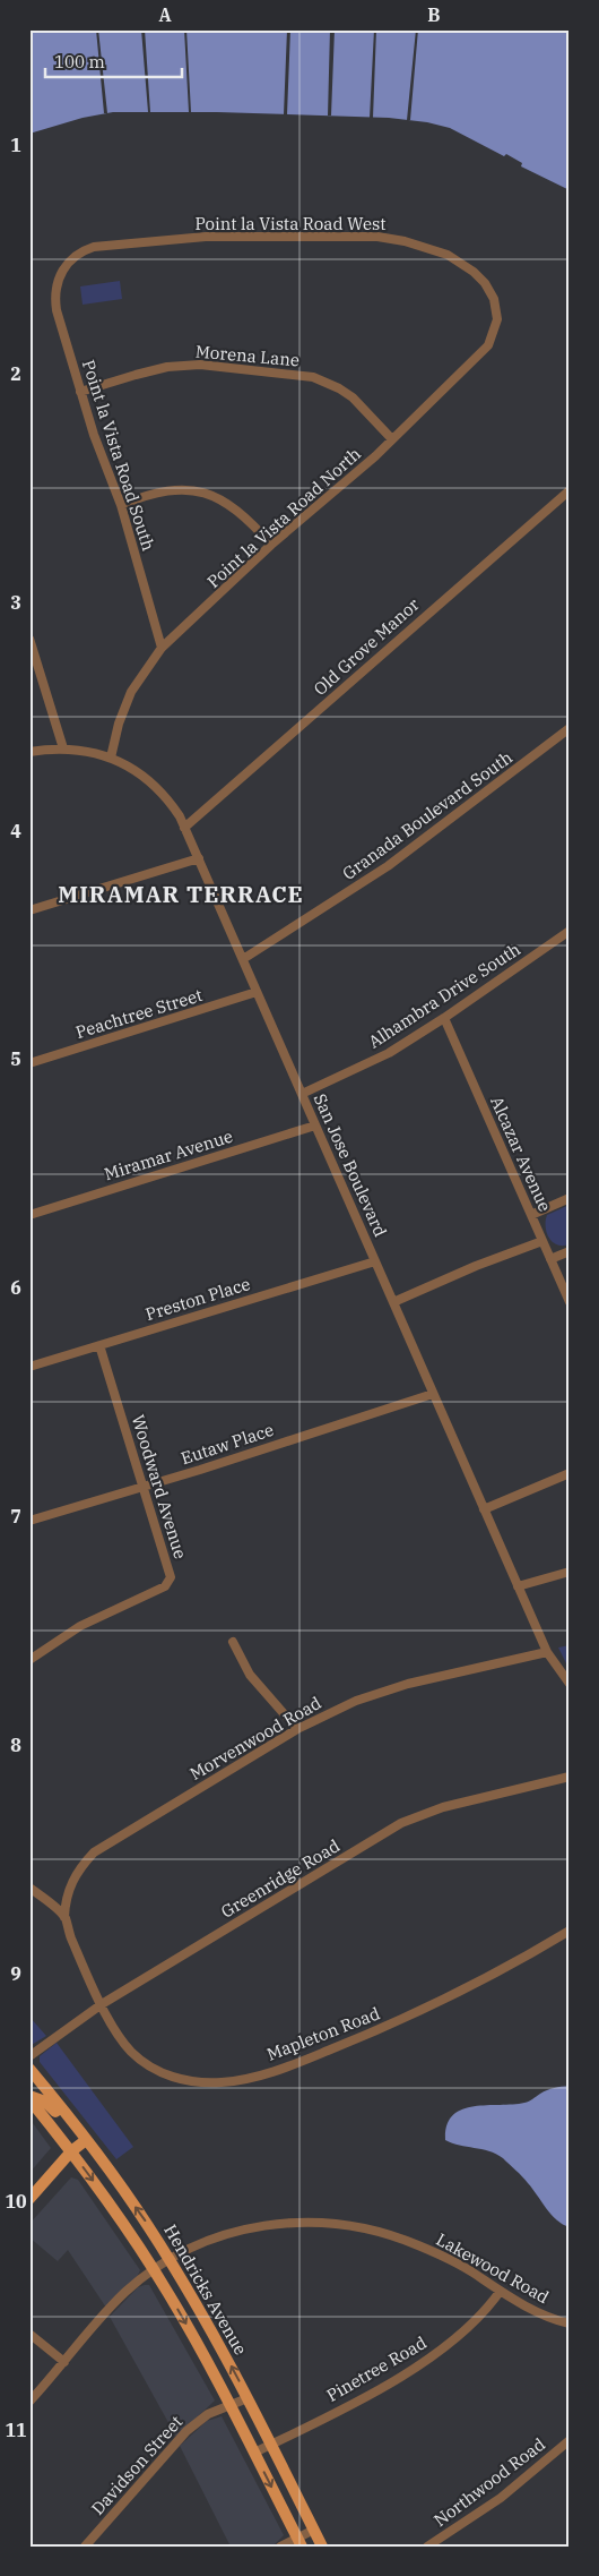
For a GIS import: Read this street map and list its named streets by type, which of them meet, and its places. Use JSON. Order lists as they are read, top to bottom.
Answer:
{
  "streets": {
    "main road": ["Hendricks Avenue"],
    "street": [
      "Point la Vista Road West",
      "Morena Lane",
      "Point la Vista Road South",
      "Point la Vista Road North",
      "Old Grove Manor",
      "Granada Boulevard South",
      "Alhambra Drive South",
      "Peachtree Street",
      "Alcazar Avenue",
      "Miramar Avenue",
      "San Jose Boulevard",
      "Preston Place",
      "Eutaw Place",
      "Woodward Avenue",
      "Morvenwood Road",
      "Greenridge Road",
      "Mapleton Road",
      "Lakewood Road",
      "Pinetree Road",
      "Davidson Street",
      "Northwood Road"
    ]
  },
  "crossings": [
    ["Point la Vista Road West", "Point la Vista Road South"],
    ["Point la Vista Road West", "Point la Vista Road North"],
    ["Morena Lane", "Point la Vista Road South"],
    ["Morena Lane", "Point la Vista Road North"],
    ["Point la Vista Road South", "Point la Vista Road North"],
    ["Point la Vista Road North", "San Jose Boulevard"],
    ["Old Grove Manor", "San Jose Boulevard"],
    ["Granada Boulevard South", "San Jose Boulevard"],
    ["Alhambra Drive South", "Alcazar Avenue"],
    ["Alhambra Drive South", "San Jose Boulevard"],
    ["Peachtree Street", "San Jose Boulevard"],
    ["Miramar Avenue", "San Jose Boulevard"],
    ["San Jose Boulevard", "Preston Place"],
    ["San Jose Boulevard", "Eutaw Place"],
    ["San Jose Boulevard", "Morvenwood Road"],
    ["Preston Place", "Woodward Avenue"],
    ["Eutaw Place", "Woodward Avenue"],
    ["Morvenwood Road", "Mapleton Road"],
    ["Greenridge Road", "Mapleton Road"],
    ["Lakewood Road", "Hendricks Avenue"],
    ["Lakewood Road", "Pinetree Road"],
    ["Hendricks Avenue", "Pinetree Road"],
    ["Hendricks Avenue", "Davidson Street"]
  ],
  "districts": ["MIRAMAR TERRACE"],
  "scale_bar": "100 m",
  "grid": {
    "columns": ["A", "B"],
    "rows": [
      "1",
      "2",
      "3",
      "4",
      "5",
      "6",
      "7",
      "8",
      "9",
      "10",
      "11"
    ]
  }
}
